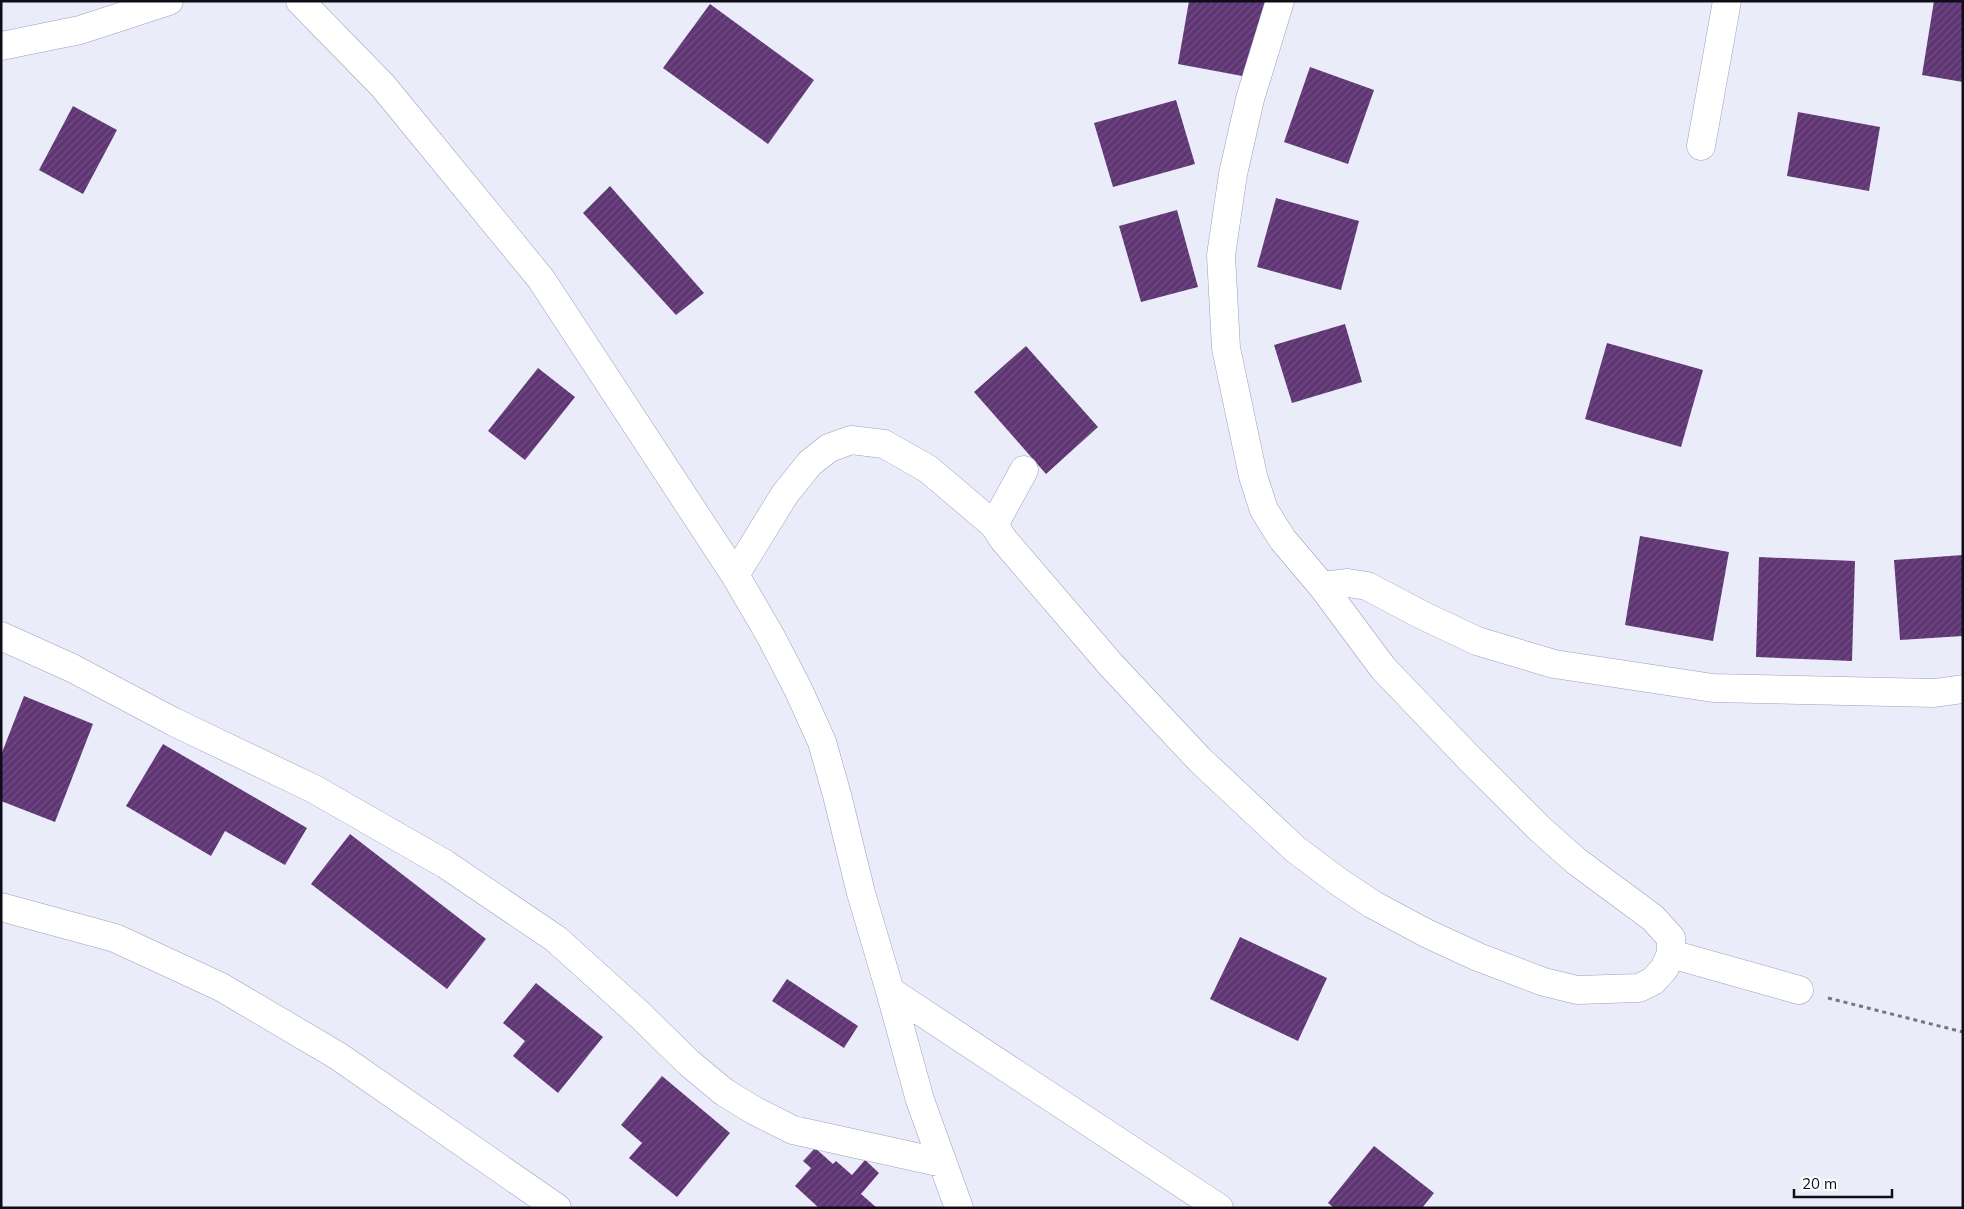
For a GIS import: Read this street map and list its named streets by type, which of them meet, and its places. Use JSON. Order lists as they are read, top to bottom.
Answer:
{
  "scale_bar": "20 m"
}
